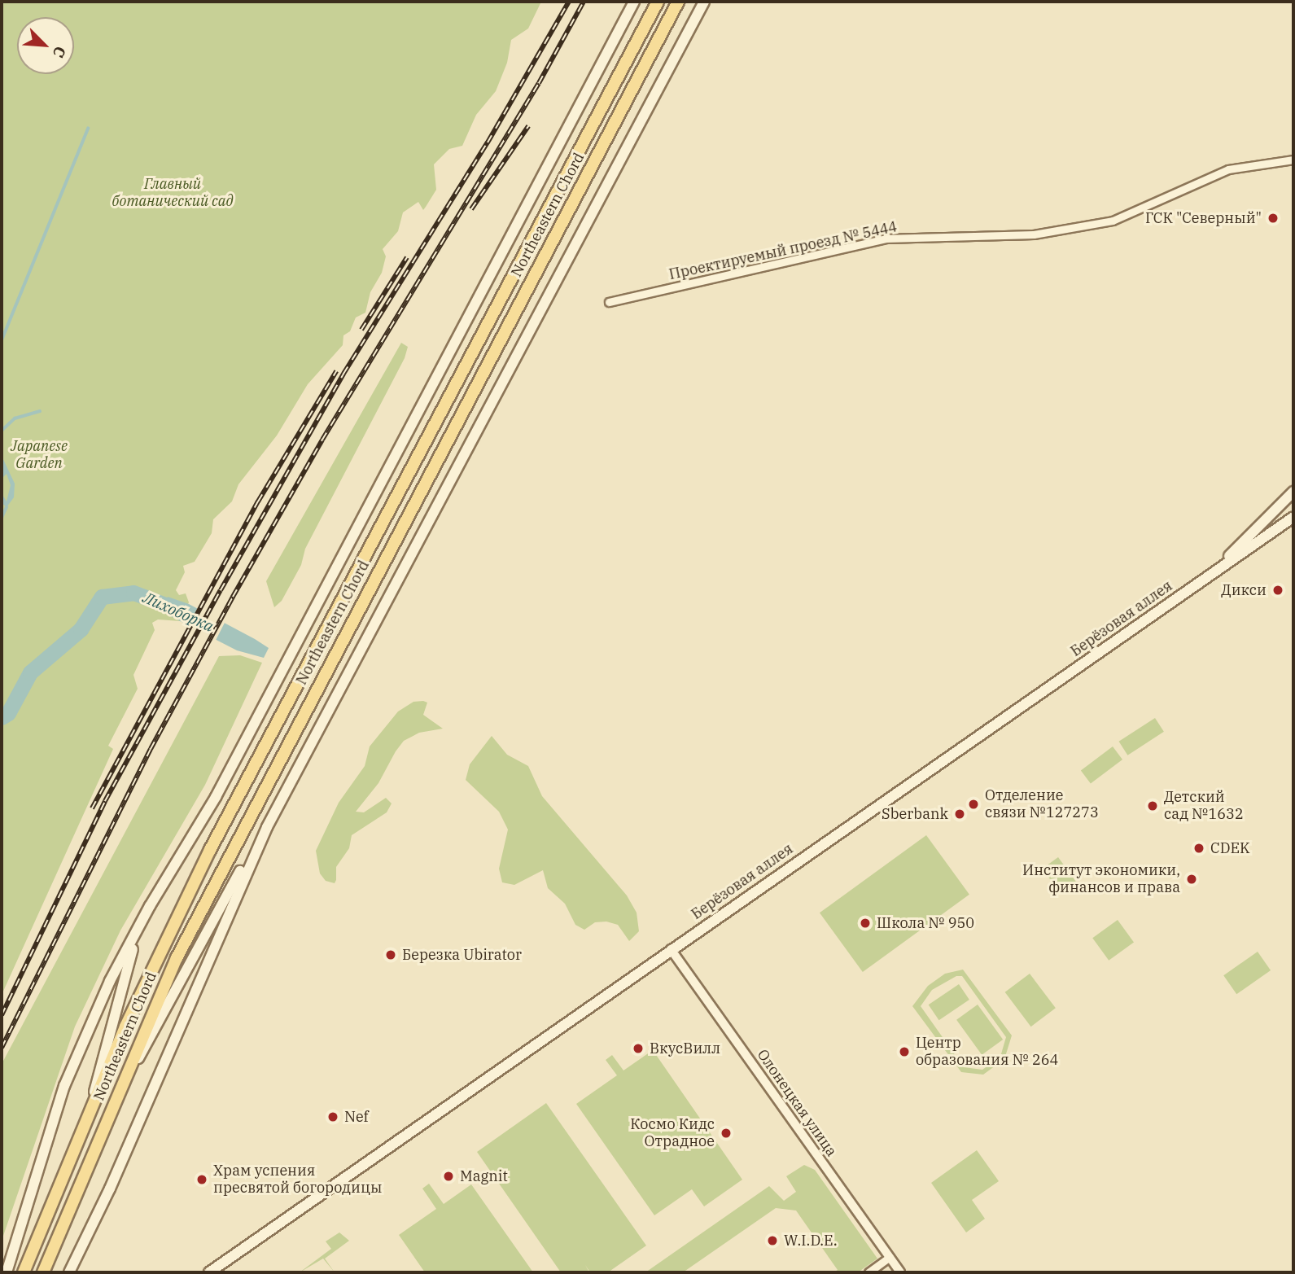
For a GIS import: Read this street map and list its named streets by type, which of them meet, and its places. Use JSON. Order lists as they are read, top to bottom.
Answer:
{
  "streets": {
    "main road": ["Northeastern Chord", "Берёзовая аллея"],
    "street": ["Проектируемый проезд № 5444", "Олонецкая улица"]
  },
  "crossings": [
    ["Берёзовая аллея", "Олонецкая улица"]
  ],
  "water": ["Лихоборка"],
  "parks": ["Главный ботанический сад", "Japanese Garden"],
  "places": [
    "ГСК \"Северный\"",
    "Дикси",
    "Отделение связи №127273",
    "Детский сад №1632",
    "Sberbank",
    "CDEK",
    "Институт экономики, финансов и права",
    "Школа № 950",
    "Березка Ubirator",
    "ВкусВилл",
    "Центр образования № 264",
    "Nef",
    "Космо Кидс Отрадное",
    "Magnit",
    "Храм успения пресвятой богородицы",
    "W.I.D.E."
  ],
  "north": "bottom right"
}
